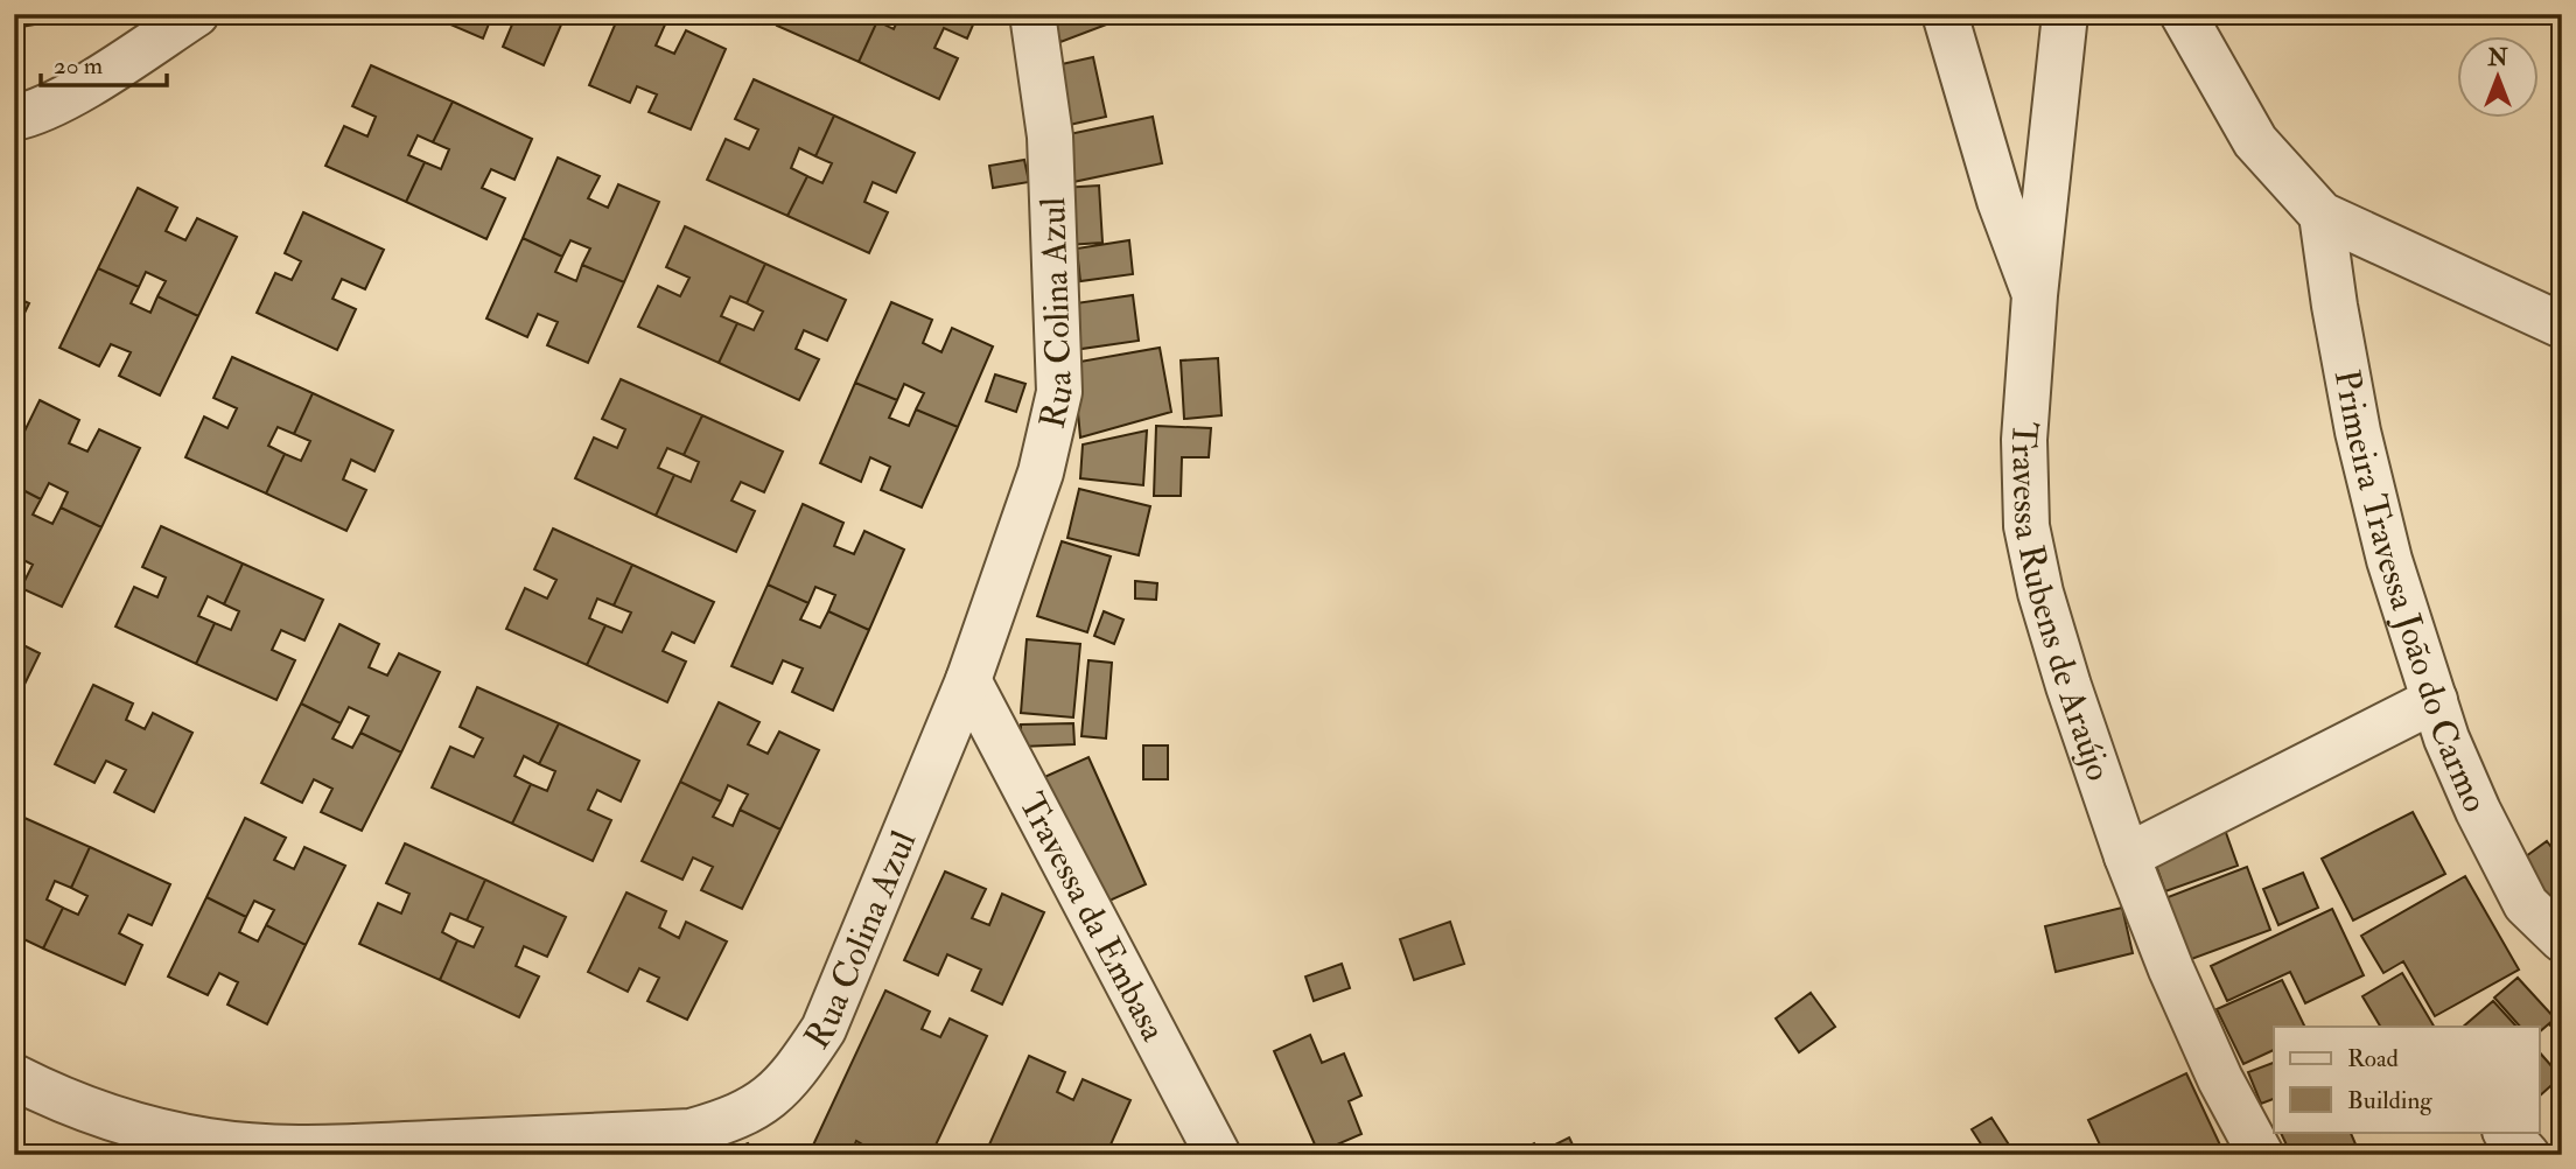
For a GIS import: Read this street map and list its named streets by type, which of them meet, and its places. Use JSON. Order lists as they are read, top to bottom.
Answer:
{
  "streets": {
    "street": [
      "Rua Colina Azul",
      "Primeira Travessa João do Carmo",
      "Travessa Rubens de Araújo",
      "Travessa da Embasa"
    ]
  },
  "crossings": [
    ["Rua Colina Azul", "Travessa da Embasa"]
  ],
  "legend": ["Road", "Building"],
  "scale_bar": "20 m",
  "north": "top"
}
